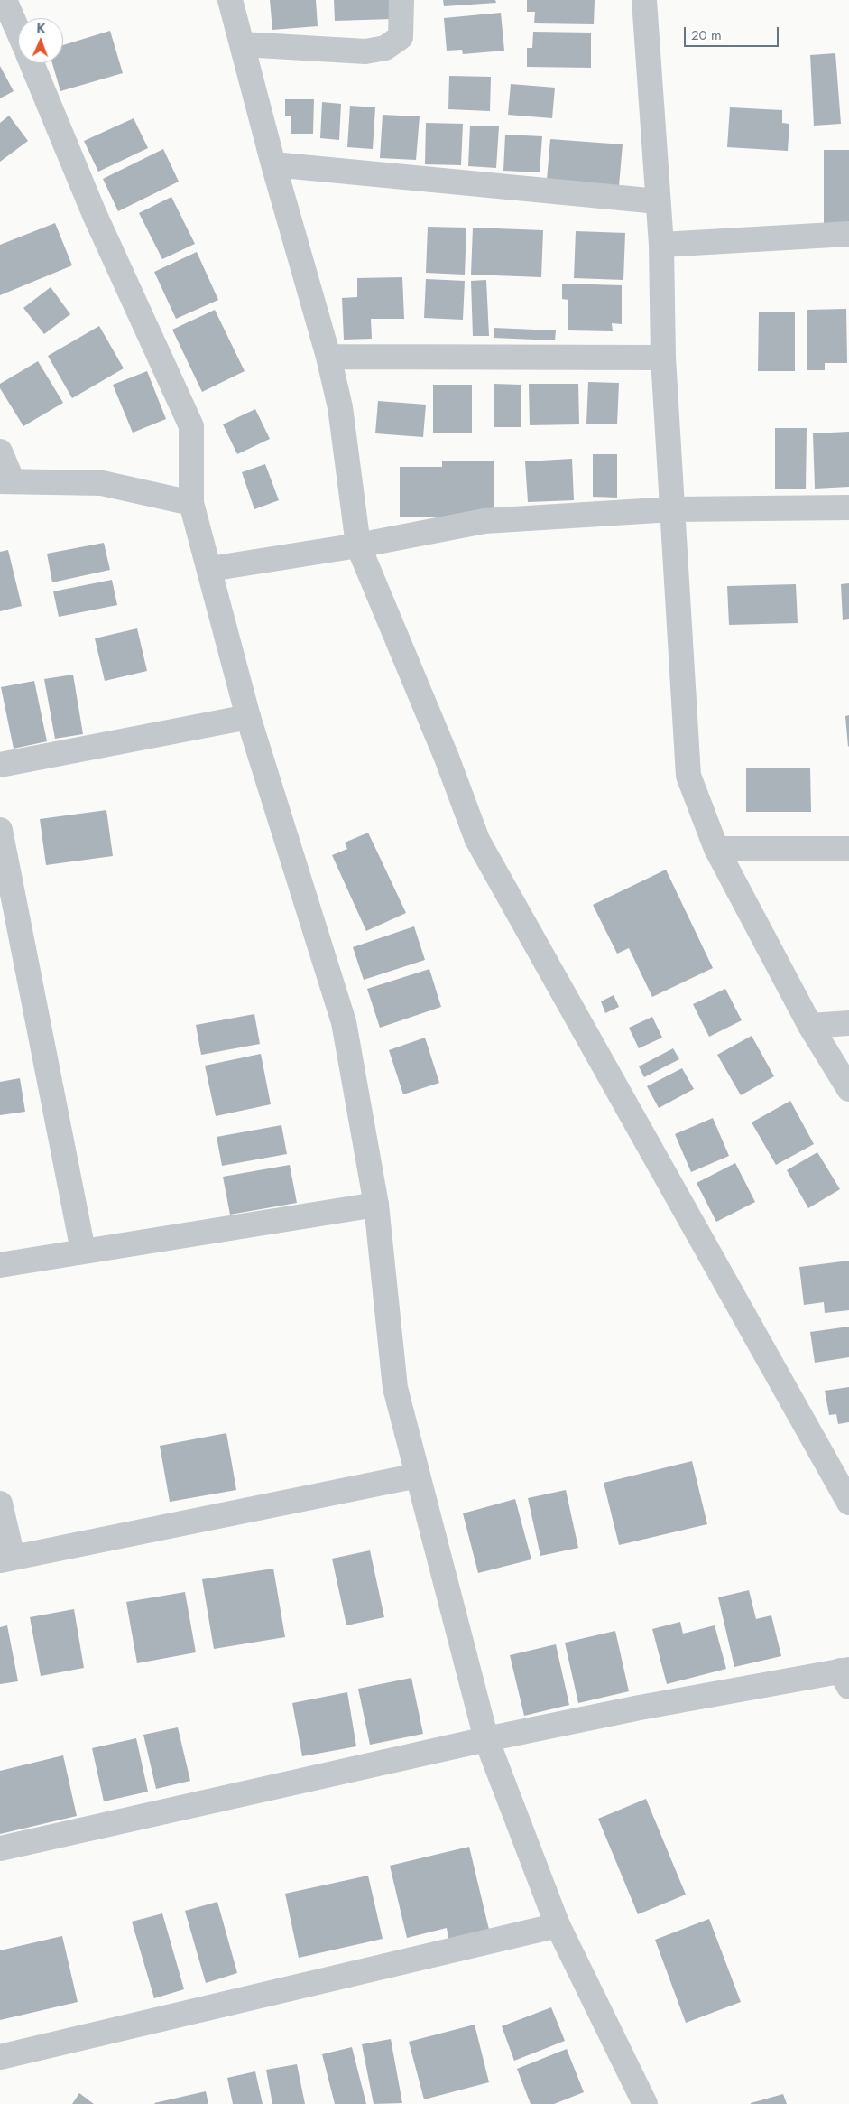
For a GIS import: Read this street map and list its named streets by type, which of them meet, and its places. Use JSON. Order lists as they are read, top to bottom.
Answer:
{
  "scale_bar": "20 m",
  "north": "top"
}
